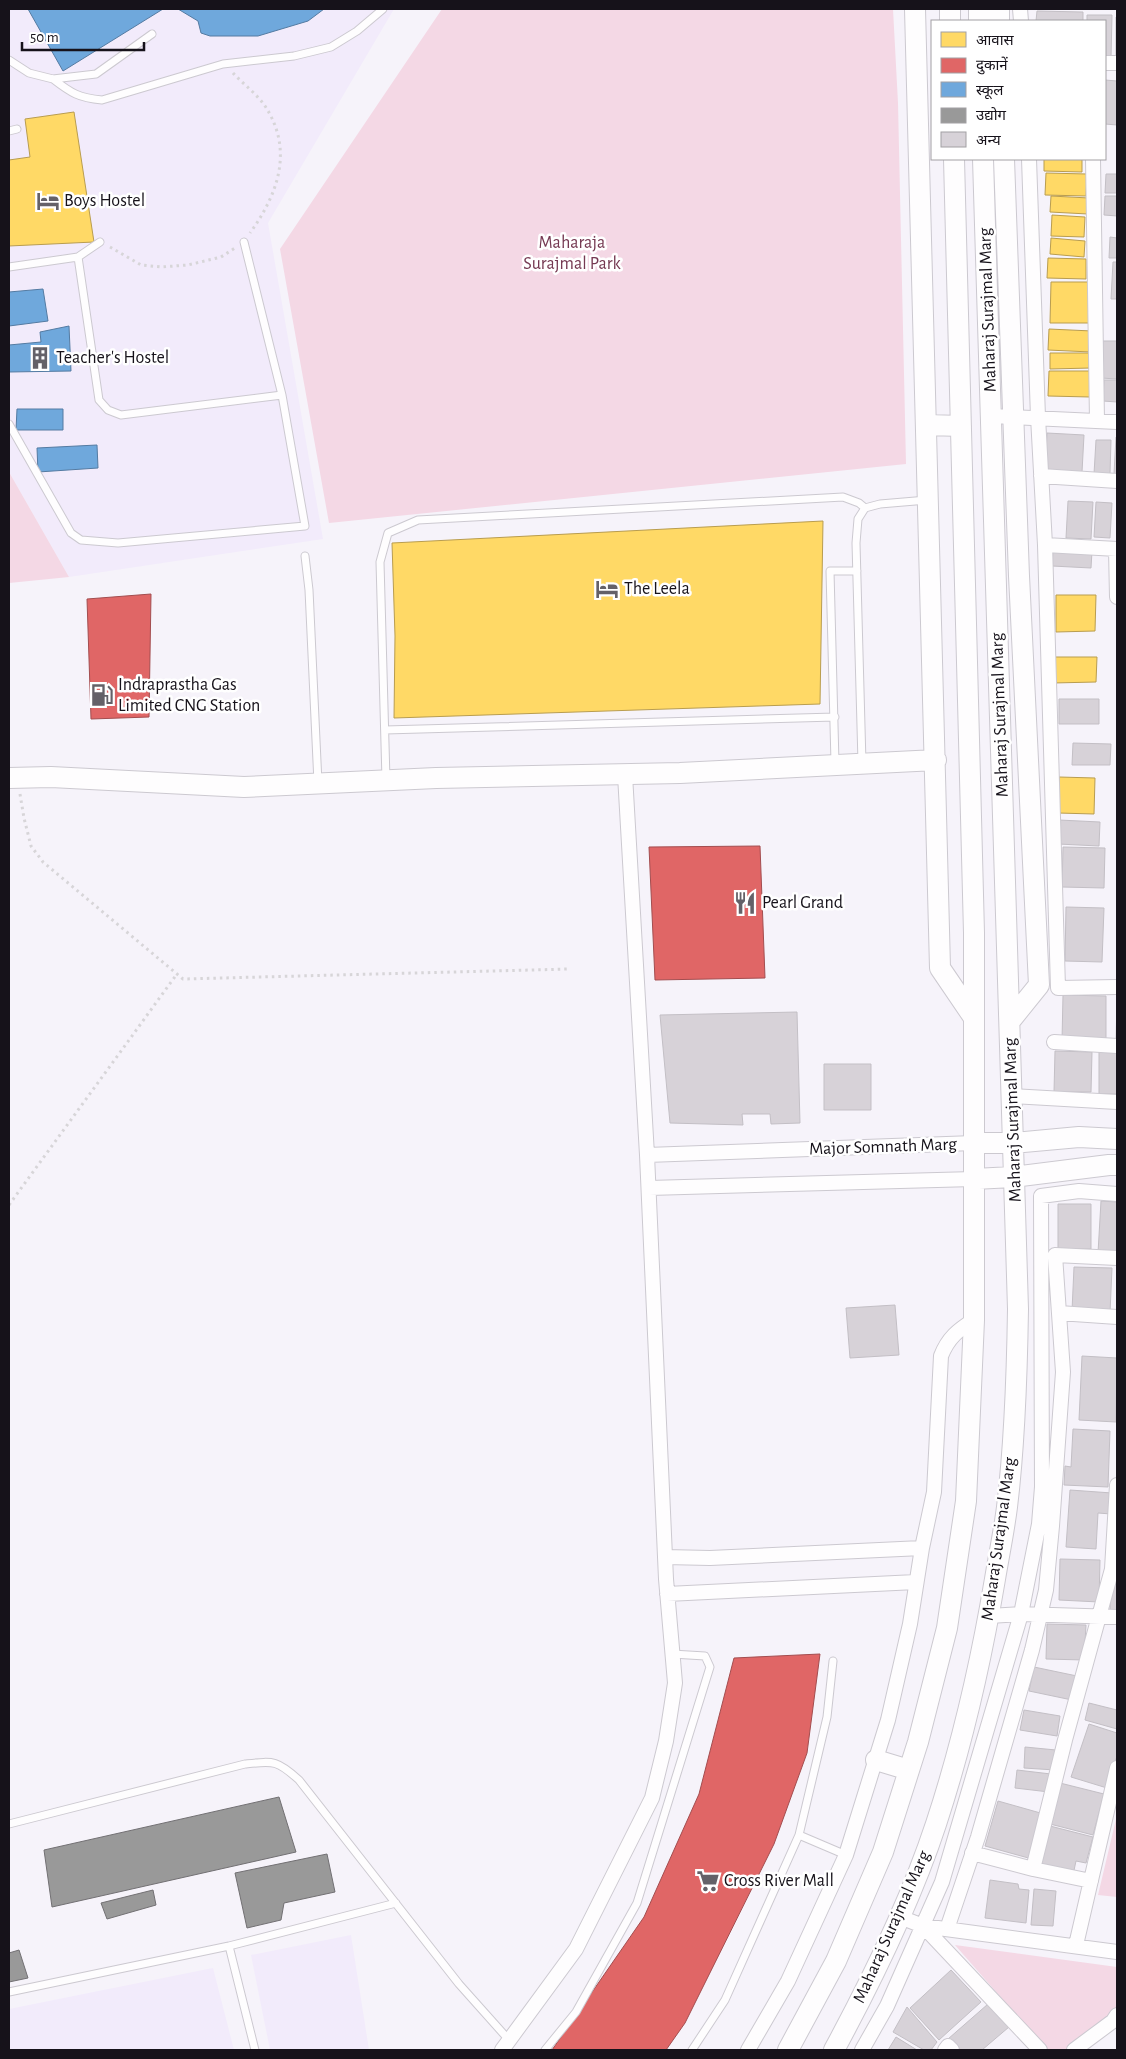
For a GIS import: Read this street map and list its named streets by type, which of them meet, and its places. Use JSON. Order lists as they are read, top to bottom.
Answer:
{
  "streets": {
    "main road": ["Maharaj Surajmal Marg", "Major Somnath Marg"]
  },
  "crossings": [
    ["Maharaj Surajmal Marg", "Major Somnath Marg"]
  ],
  "parks": ["Maharaja Surajmal Park"],
  "places": {
    "hotel": ["Boys Hostel", "The Leela"],
    "building": ["Teacher's Hostel"],
    "fuel station": ["Indraprastha Gas Limited CNG Station"],
    "restaurant": ["Pearl Grand"],
    "supermarket": ["Cross River Mall"]
  },
  "legend": [
    "आवास",
    "दुकानें",
    "स्कूल",
    "उद्योग",
    "अन्य"
  ],
  "scale_bar": "50 m"
}
